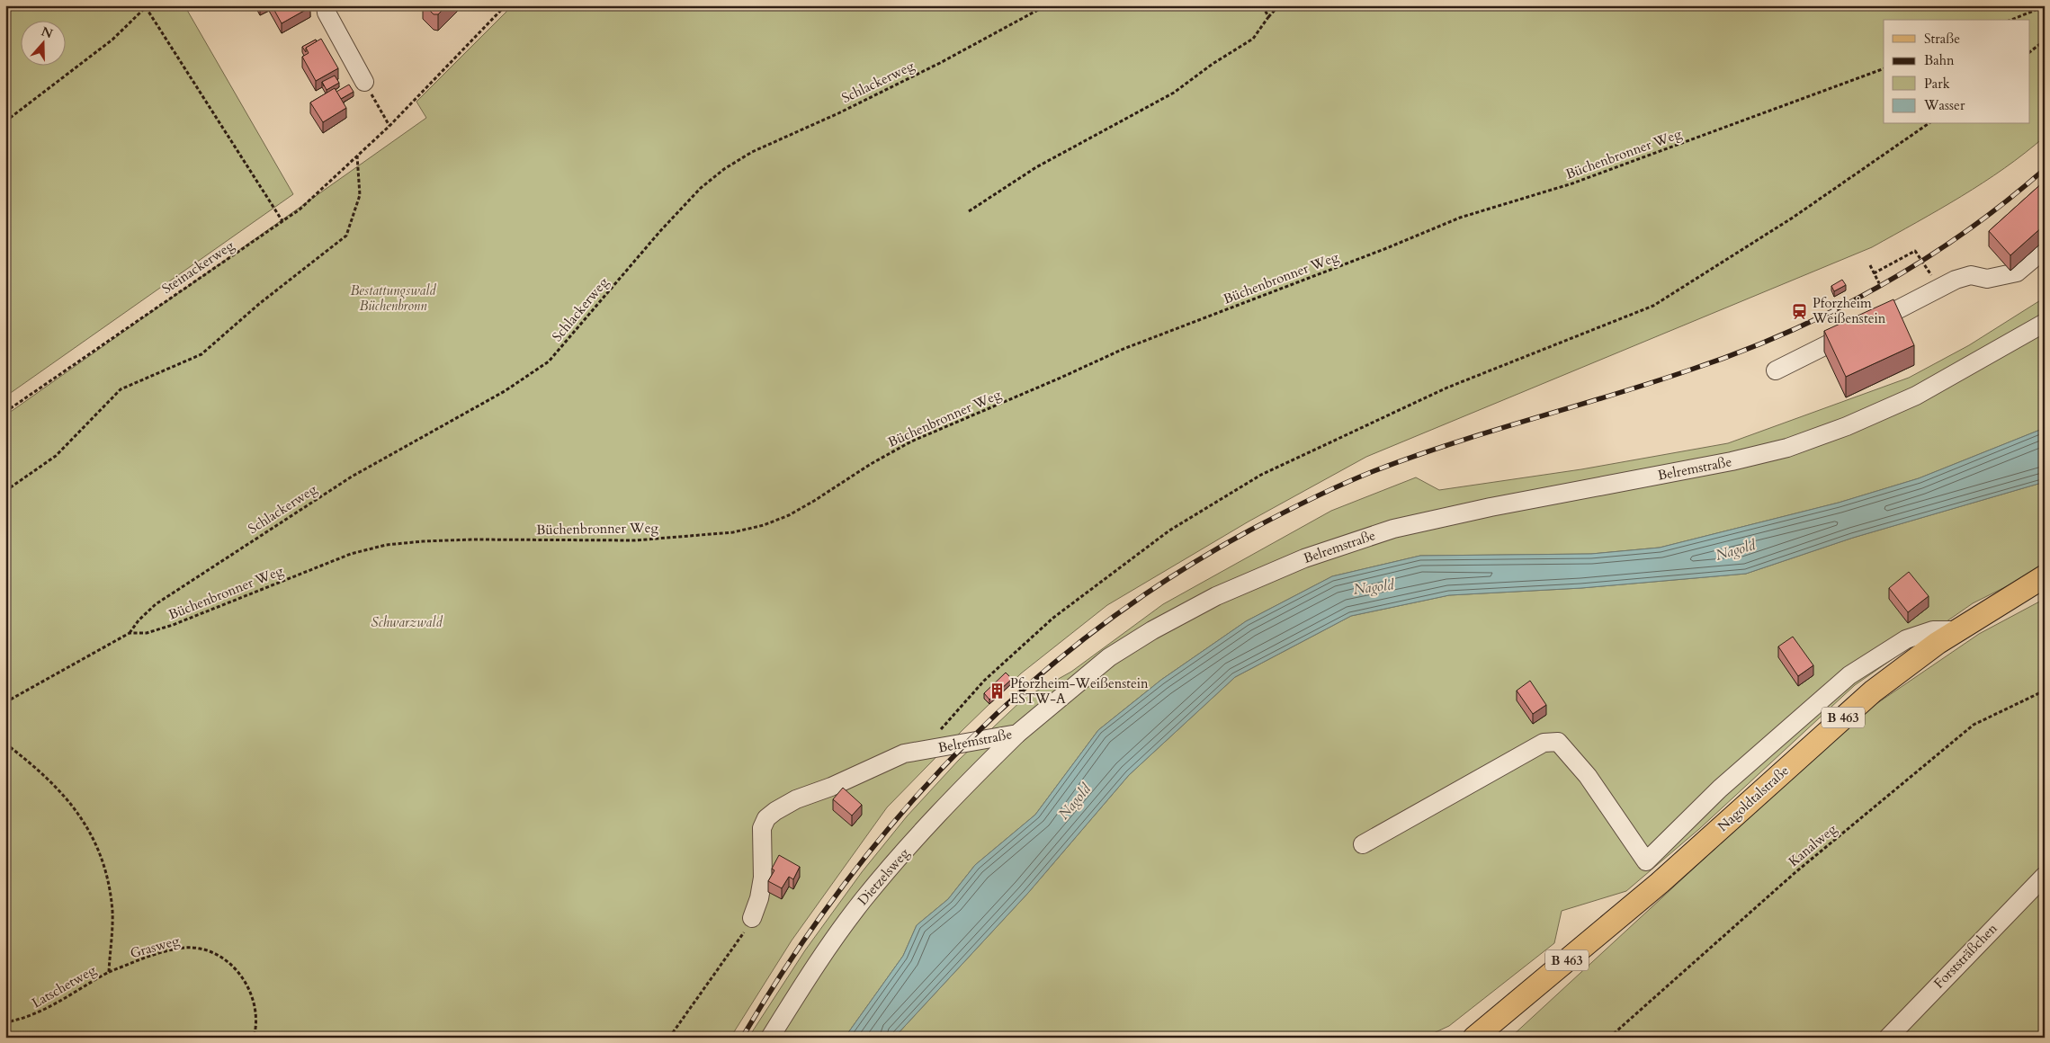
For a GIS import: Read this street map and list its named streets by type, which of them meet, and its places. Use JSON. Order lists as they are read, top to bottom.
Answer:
{
  "streets": {
    "main road": ["B 463", "Nagoldtalstraße"],
    "street": ["Belremstraße", "Dietzelsweg", "Forststräßchen"],
    "path": [
      "Schlackerweg",
      "Büchenbronner Weg",
      "Steinackerweg",
      "Kanalweg",
      "Grasweg",
      "Latschetweg"
    ]
  },
  "crossings": [
    ["Schlackerweg", "Büchenbronner Weg"],
    ["Belremstraße", "Dietzelsweg"],
    ["Grasweg", "Latschetweg"]
  ],
  "water": ["Nagold"],
  "parks": ["Bestattungswald Büchenbronn", "Schwarzwald"],
  "places": {
    "station": ["Pforzheim Weißenstein"],
    "building": ["Pforzheim-Weißenstein ESTW-A"]
  },
  "legend": [
    "Straße",
    "Bahn",
    "Park",
    "Wasser"
  ],
  "north": "top"
}
